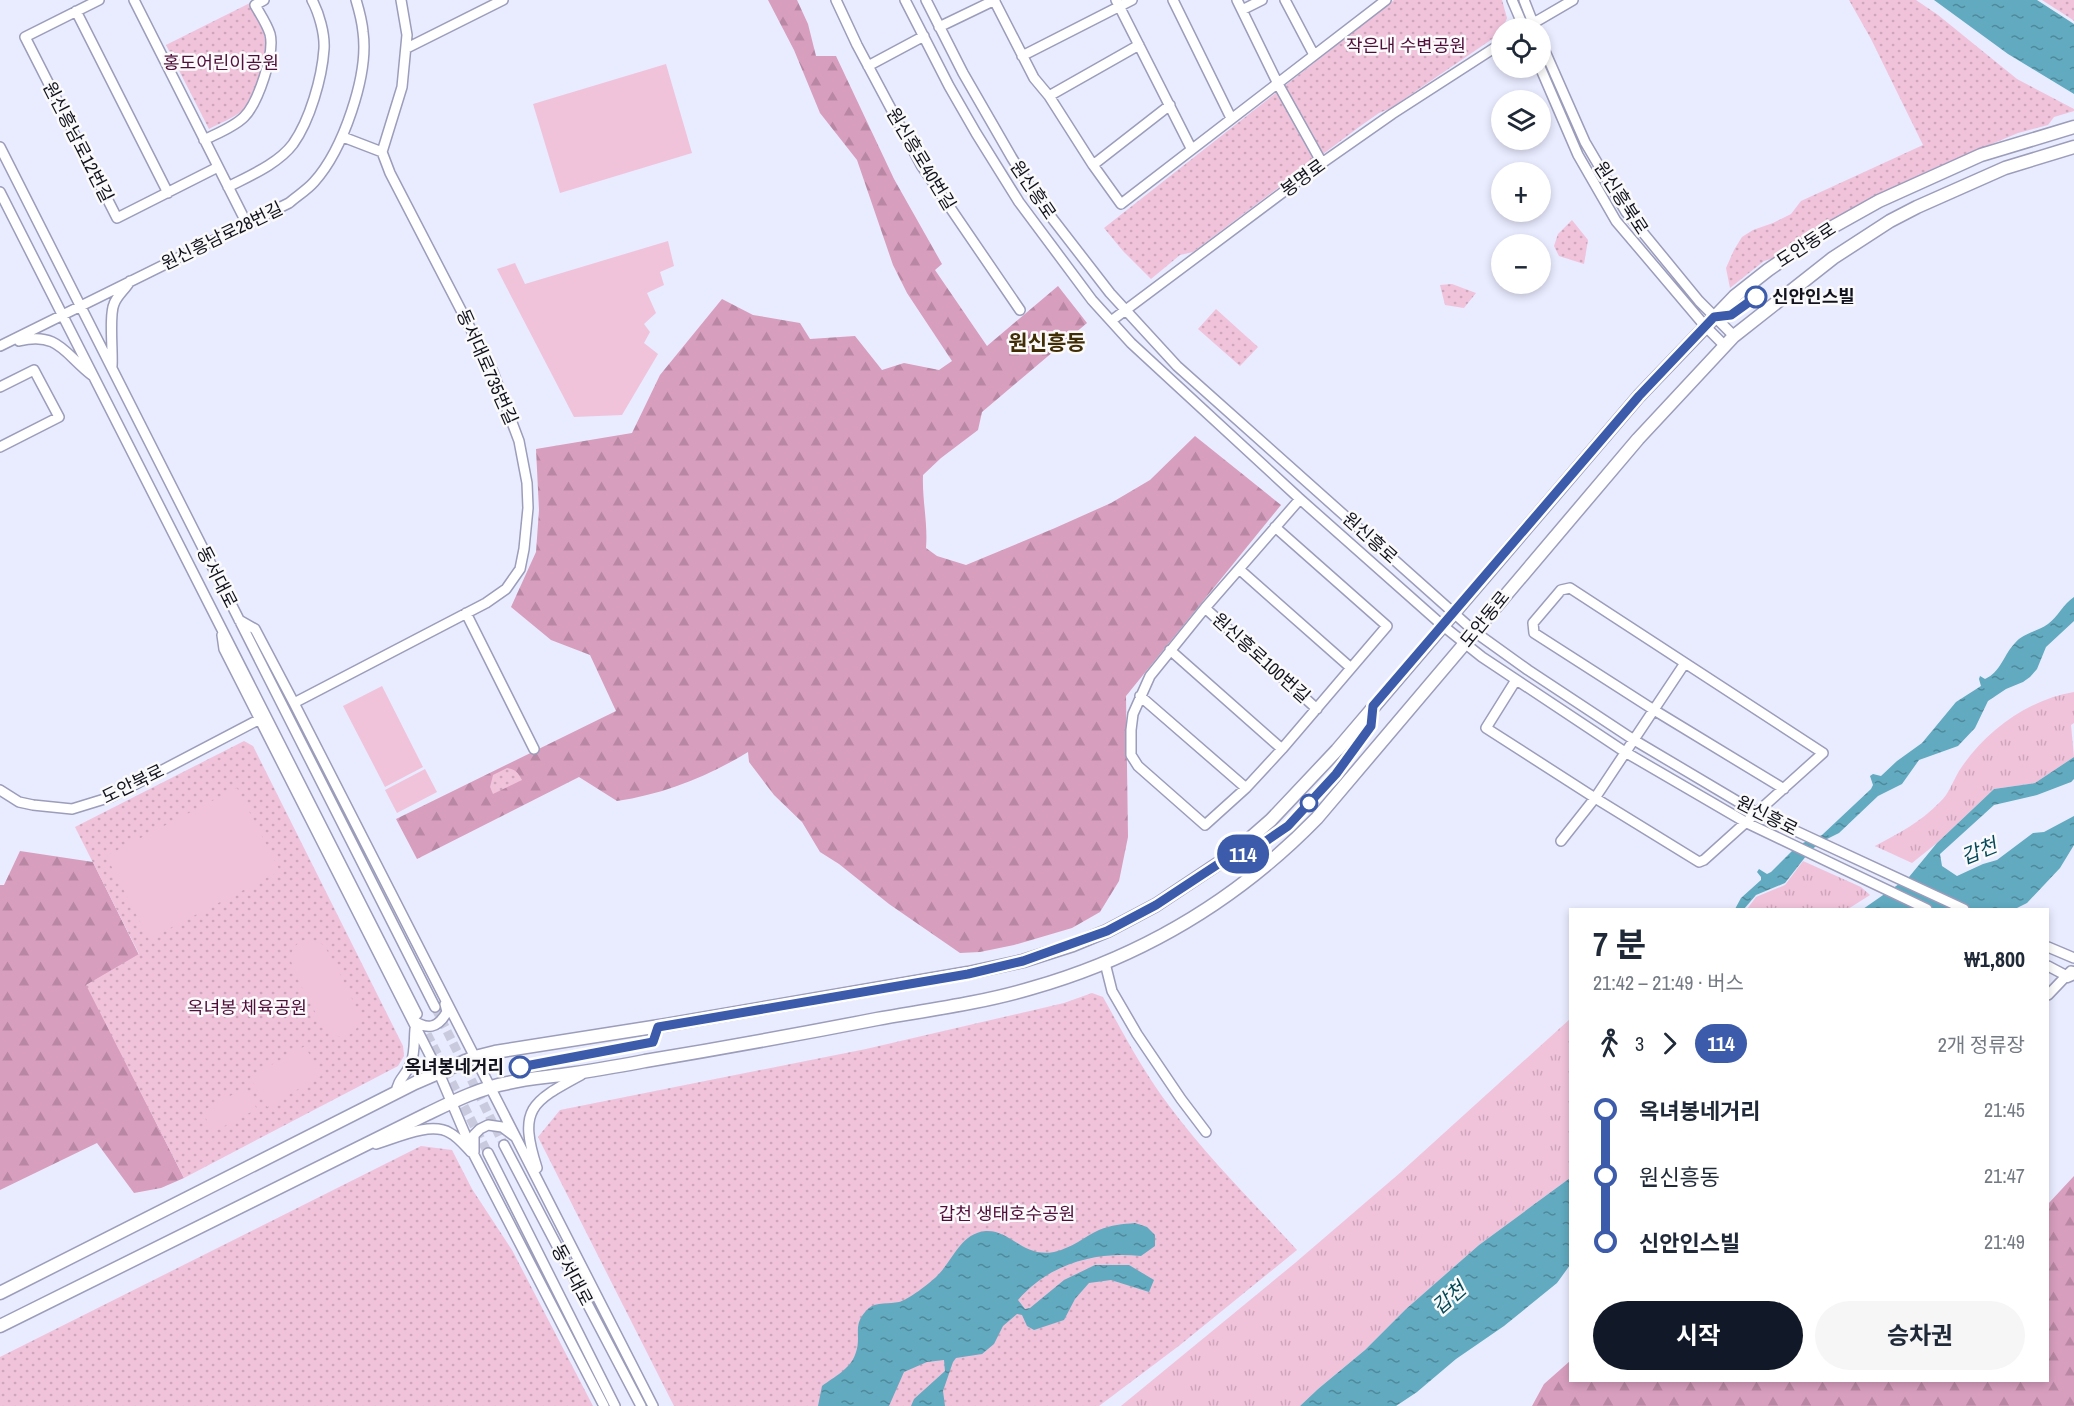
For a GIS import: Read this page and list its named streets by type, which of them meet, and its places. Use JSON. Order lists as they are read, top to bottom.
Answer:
{
  "streets": {
    "main road": ["도안동로"],
    "street": [
      "원신흥남로12번길",
      "원신흥로40번길",
      "봉명로",
      "원신흥로",
      "원신흥북로",
      "원신흥남로28번길",
      "동서대로735번길",
      "동서대로",
      "원신흥로100번길",
      "도안북로"
    ]
  },
  "crossings": [
    ["봉명로", "원신흥로"],
    ["원신흥로", "도안동로"],
    ["원신흥로", "원신흥로100번길"],
    ["원신흥북로", "도안동로"],
    ["원신흥남로28번길", "동서대로"]
  ],
  "districts": ["원신흥동"],
  "water": ["갑천"],
  "parks": [
    "작은내 수변공원",
    "홍도어린이공원",
    "옥녀봉 체육공원",
    "갑천 생태호수공원"
  ],
  "places": ["신안인스빌", "옥녀봉네거리"],
  "lines": ["bus line 114"],
  "page": {
    "on_map": "114",
    "map_buttons": ["+", "−"],
    "heading": ["7 분", "21:42 – 21:49 · 버스", "₩1,800"],
    "legs": ["3", "114", "2개 정류장"],
    "list": [
      {
        "name": "옥녀봉네거리",
        "value": "21:45"
      },
      {
        "name": "원신흥동",
        "value": "21:47"
      },
      {
        "name": "신안인스빌",
        "value": "21:49"
      }
    ],
    "buttons": ["시작", "승차권"]
  }
}
